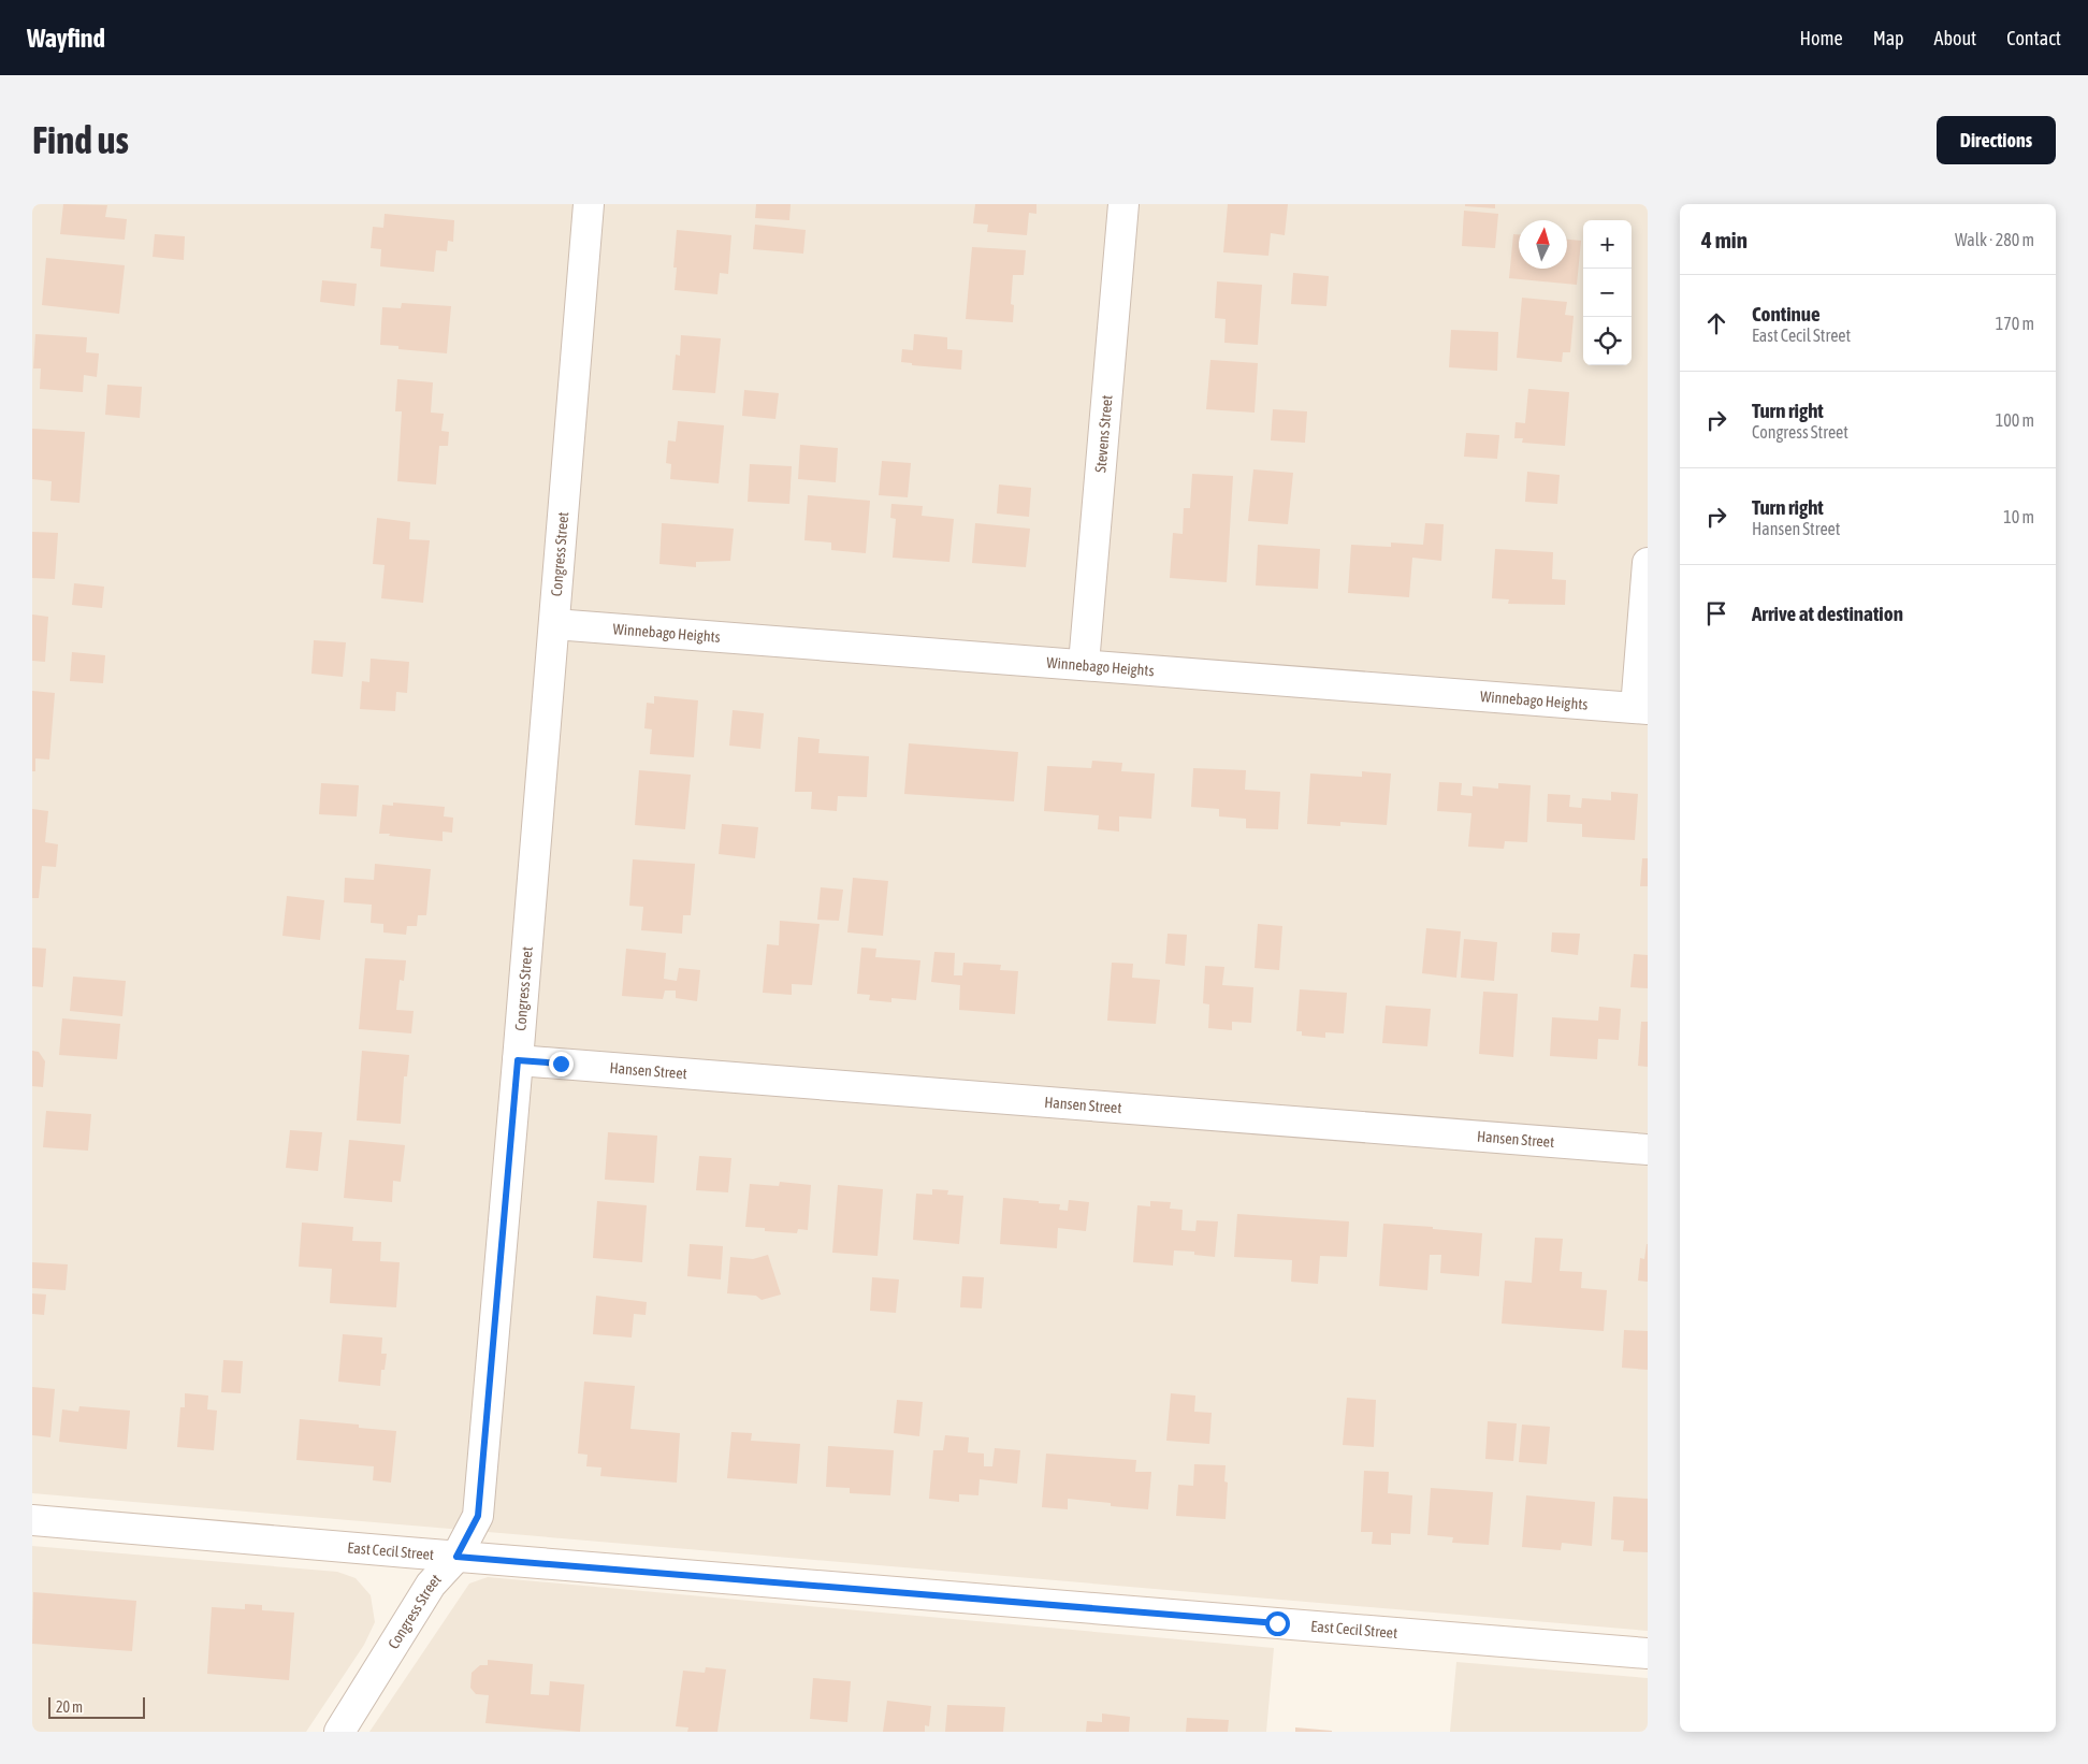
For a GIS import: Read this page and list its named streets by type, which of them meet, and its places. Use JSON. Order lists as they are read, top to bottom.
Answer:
{
  "streets": {
    "street": [
      "Stevens Street",
      "Congress Street",
      "Winnebago Heights",
      "Hansen Street",
      "East Cecil Street"
    ]
  },
  "crossings": [
    ["Stevens Street", "Winnebago Heights"],
    ["Congress Street", "Winnebago Heights"],
    ["Congress Street", "Hansen Street"],
    ["Congress Street", "East Cecil Street"]
  ],
  "scale_bar": "20 m",
  "north": "top",
  "page": {
    "header": "Wayfind",
    "nav": [
      "Home",
      "Map",
      "About",
      "Contact"
    ],
    "buttons": "Directions",
    "title": "Find us",
    "heading": ["4 min", "Walk · 280 m"],
    "map_buttons": ["+", "−"],
    "list": [
      ["Continue", "East Cecil Street", "170 m"],
      ["Turn right", "Congress Street", "100 m"],
      ["Turn right", "Hansen Street", "10 m"],
      "Arrive at destination"
    ],
    "scale": "20 m"
  }
}
